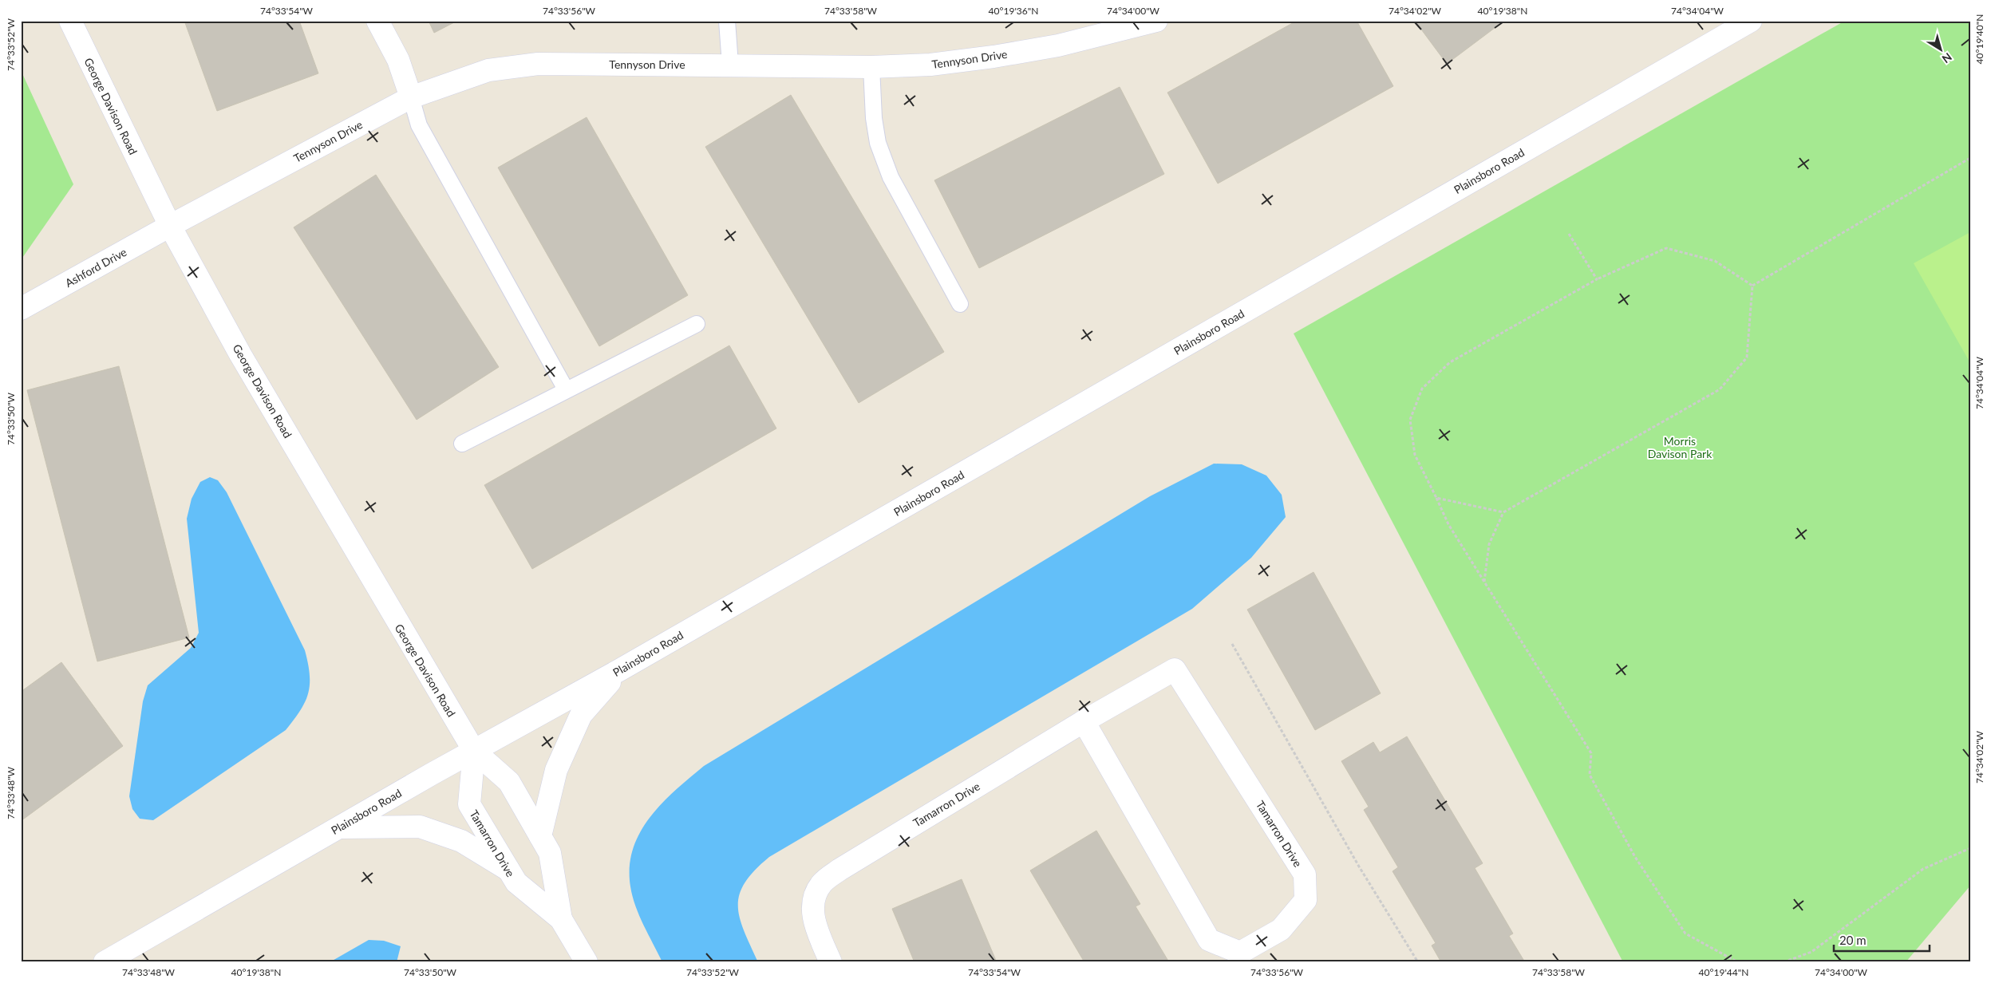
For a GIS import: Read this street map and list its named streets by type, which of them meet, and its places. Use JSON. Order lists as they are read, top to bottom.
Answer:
{
  "streets": {
    "street": [
      "Tennyson Drive",
      "George Davison Road",
      "Plainsboro Road",
      "Ashford Drive",
      "Tamarron Drive"
    ]
  },
  "crossings": [
    ["Tennyson Drive", "George Davison Road"],
    ["Tennyson Drive", "Ashford Drive"],
    ["George Davison Road", "Plainsboro Road"],
    ["George Davison Road", "Ashford Drive"],
    ["George Davison Road", "Tamarron Drive"],
    ["Plainsboro Road", "Tamarron Drive"]
  ],
  "parks": ["Morris Davison Park"],
  "scale_bar": "20 m",
  "north": "bottom right",
  "coordinates": [
    "74°33'54\"W",
    "74°33'56\"W",
    "74°33'58\"W",
    "40°19'36\"N",
    "74°34'00\"W",
    "74°34'02\"W",
    "40°19'38\"N",
    "74°34'04\"W",
    "40°19'40\"N",
    "74°33'52\"W",
    "74°33'50\"W",
    "74°33'48\"W",
    "40°19'44\"N"
  ]
}
